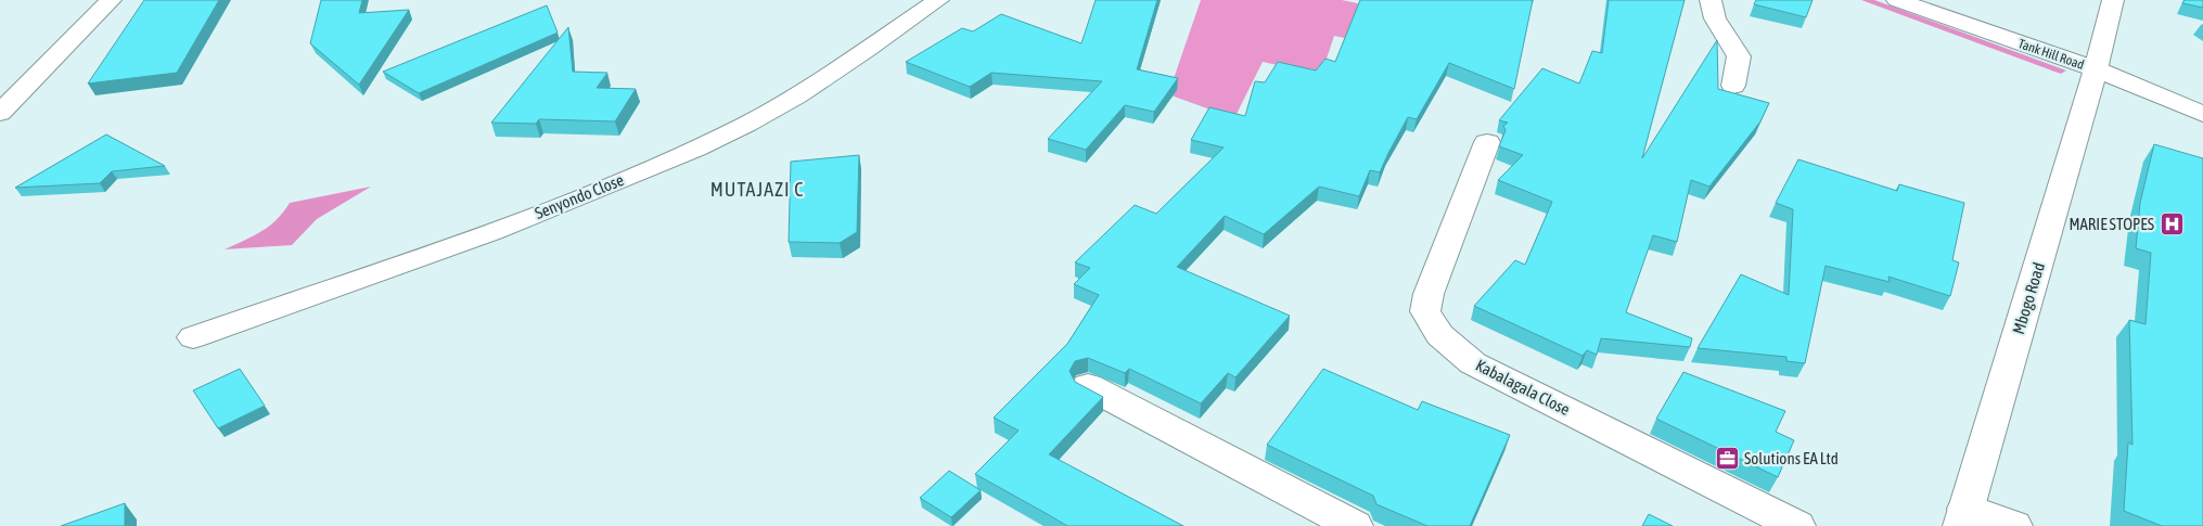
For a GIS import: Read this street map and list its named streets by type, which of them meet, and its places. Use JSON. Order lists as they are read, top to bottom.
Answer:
{
  "streets": {
    "street": [
      "Tank Hill Road",
      "Senyondo Close",
      "Mbogo Road",
      "Kabalagala Close"
    ]
  },
  "crossings": [
    ["Tank Hill Road", "Mbogo Road"]
  ],
  "districts": ["MUTAJAZI C"],
  "places": {
    "hospital": ["MARIE STOPES"],
    "office": ["Solutions EA Ltd"]
  }
}
